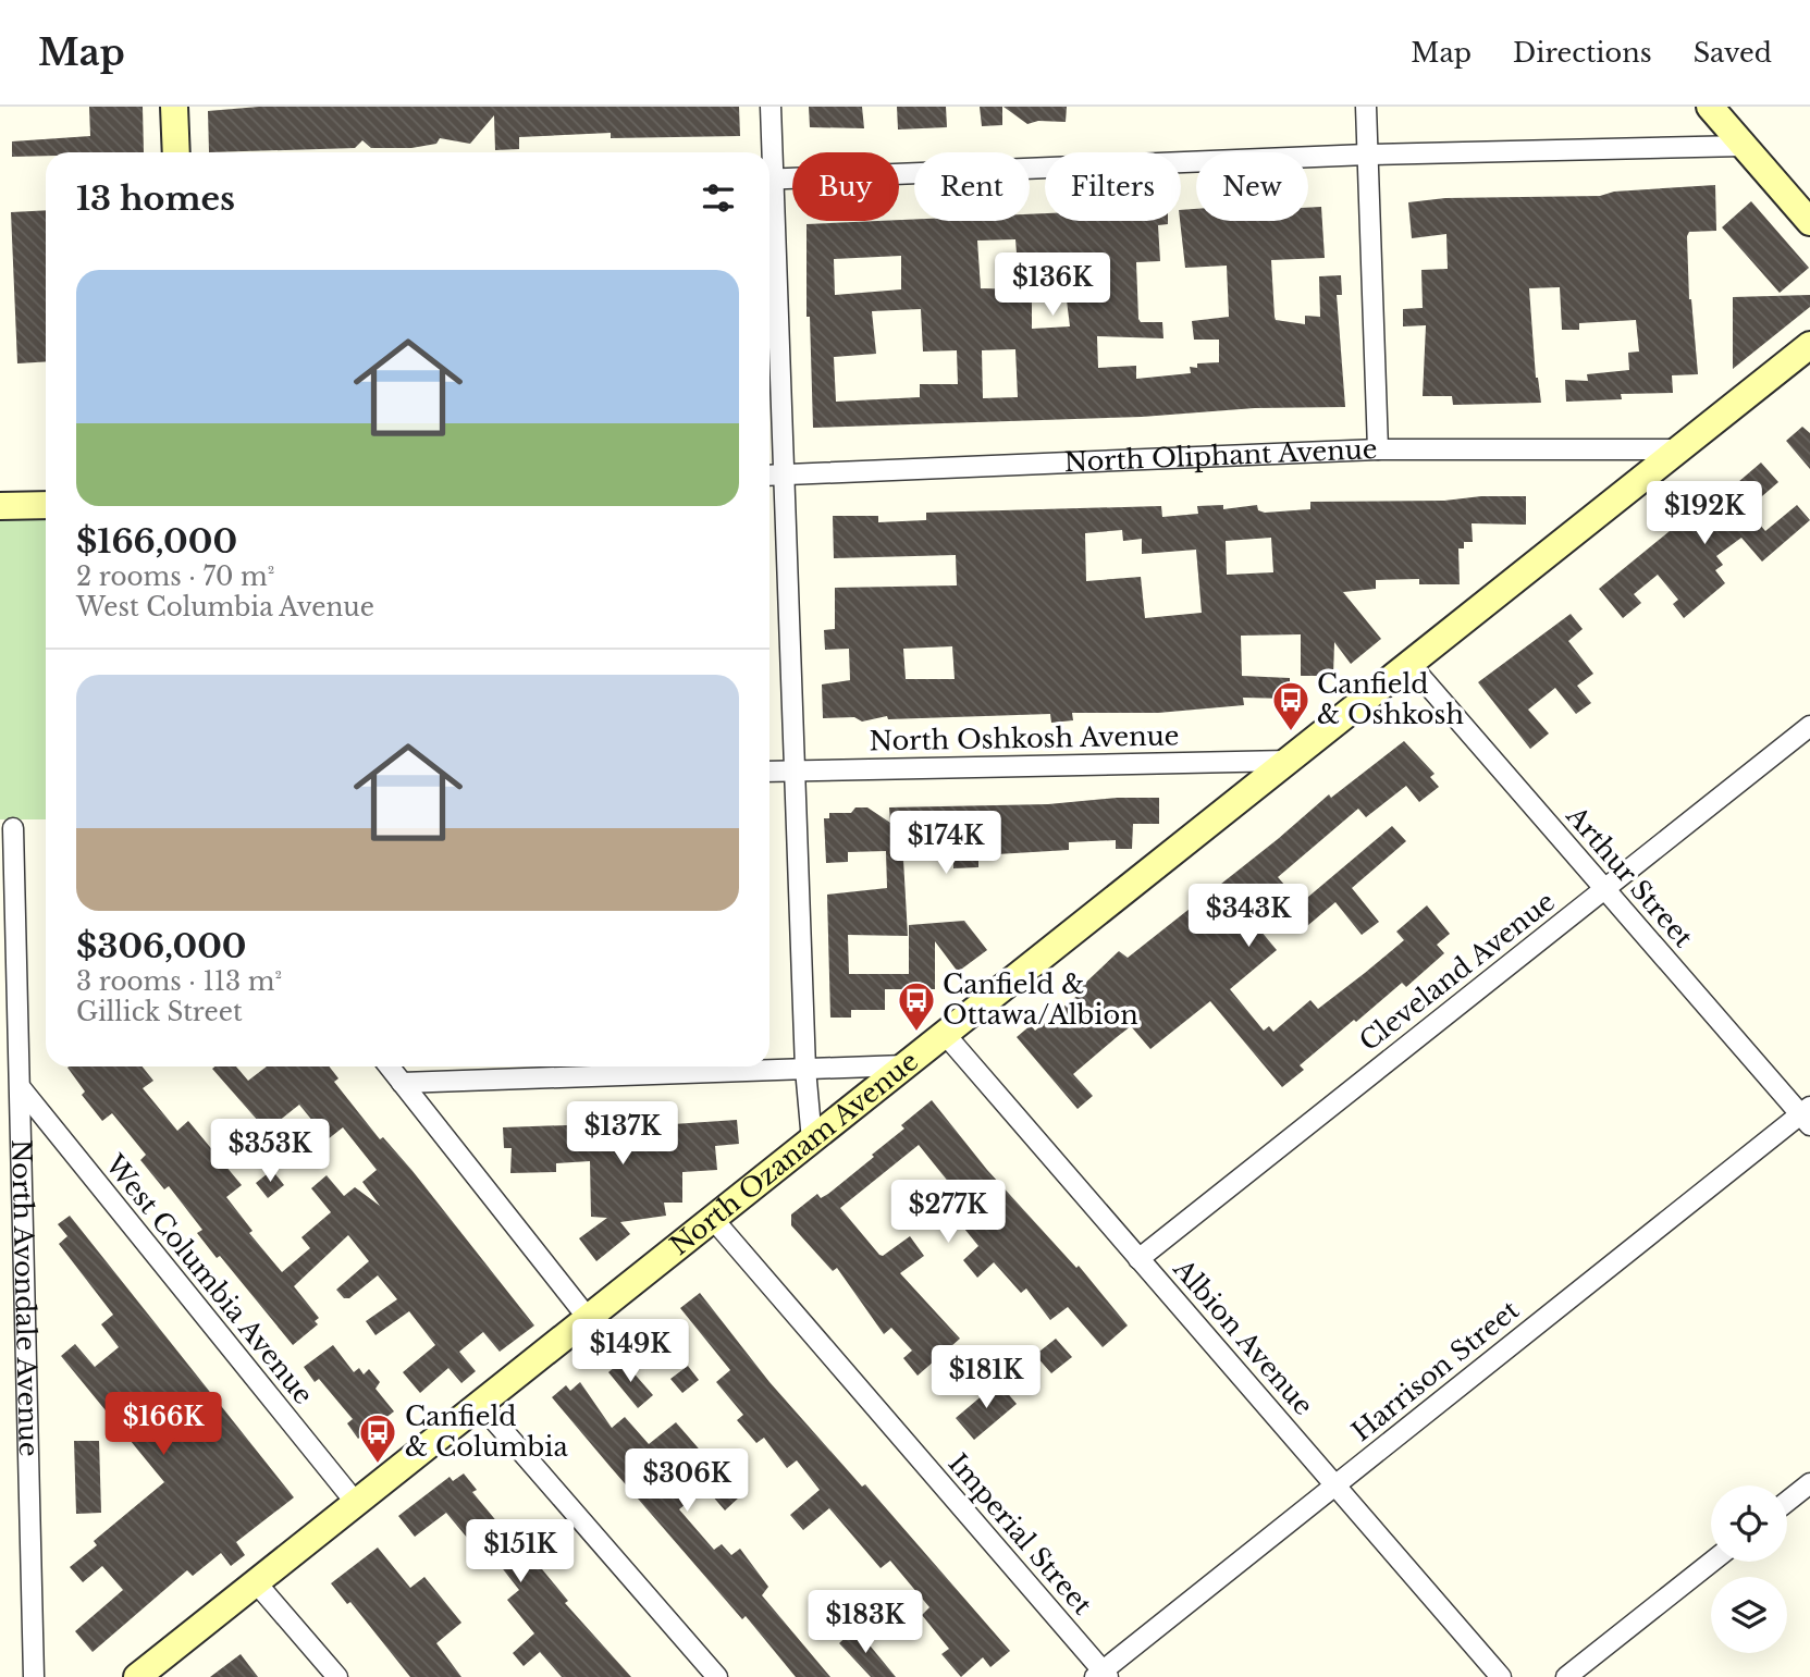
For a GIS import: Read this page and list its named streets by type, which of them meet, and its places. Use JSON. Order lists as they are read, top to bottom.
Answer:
{
  "streets": {
    "street": [
      "North Oliphant Avenue",
      "North Oshkosh Avenue",
      "Arthur Street",
      "Cleveland Avenue",
      "North Ozanam Avenue",
      "West Columbia Avenue",
      "North Avondale Avenue",
      "Albion Avenue",
      "Harrison Street",
      "Imperial Street"
    ]
  },
  "crossings": [
    ["North Oliphant Avenue", "North Ozanam Avenue"],
    ["North Oshkosh Avenue", "North Ozanam Avenue"],
    ["Arthur Street", "Cleveland Avenue"],
    ["Arthur Street", "North Ozanam Avenue"],
    ["Arthur Street", "Harrison Street"],
    ["Cleveland Avenue", "Albion Avenue"],
    ["North Ozanam Avenue", "West Columbia Avenue"],
    ["North Ozanam Avenue", "Albion Avenue"],
    ["North Ozanam Avenue", "Imperial Street"],
    ["West Columbia Avenue", "North Avondale Avenue"],
    ["Albion Avenue", "Harrison Street"],
    ["Harrison Street", "Imperial Street"]
  ],
  "places": {
    "bus stop": ["Canfield & Oshkosh", "Canfield & Ottawa/Albion", "Canfield & Columbia"]
  },
  "page": {
    "header": "Map",
    "nav": ["Map", "Directions", "Saved"],
    "chip": [
      "Buy",
      "Rent",
      "Filters",
      "New"
    ],
    "heading": "13 homes",
    "list": [
      {
        "name": "$166,000",
        "note": "2 rooms · 70 m² · West Columbia Avenue"
      },
      {
        "name": "$306,000",
        "note": "3 rooms · 113 m² · Gillick Street"
      }
    ],
    "price": [
      "$136K",
      "$192K",
      "$174K",
      "$343K",
      "$137K",
      "$353K",
      "$277K",
      "$149K",
      "$181K",
      "$166K",
      "$306K",
      "$151K",
      "$183K"
    ]
  }
}
